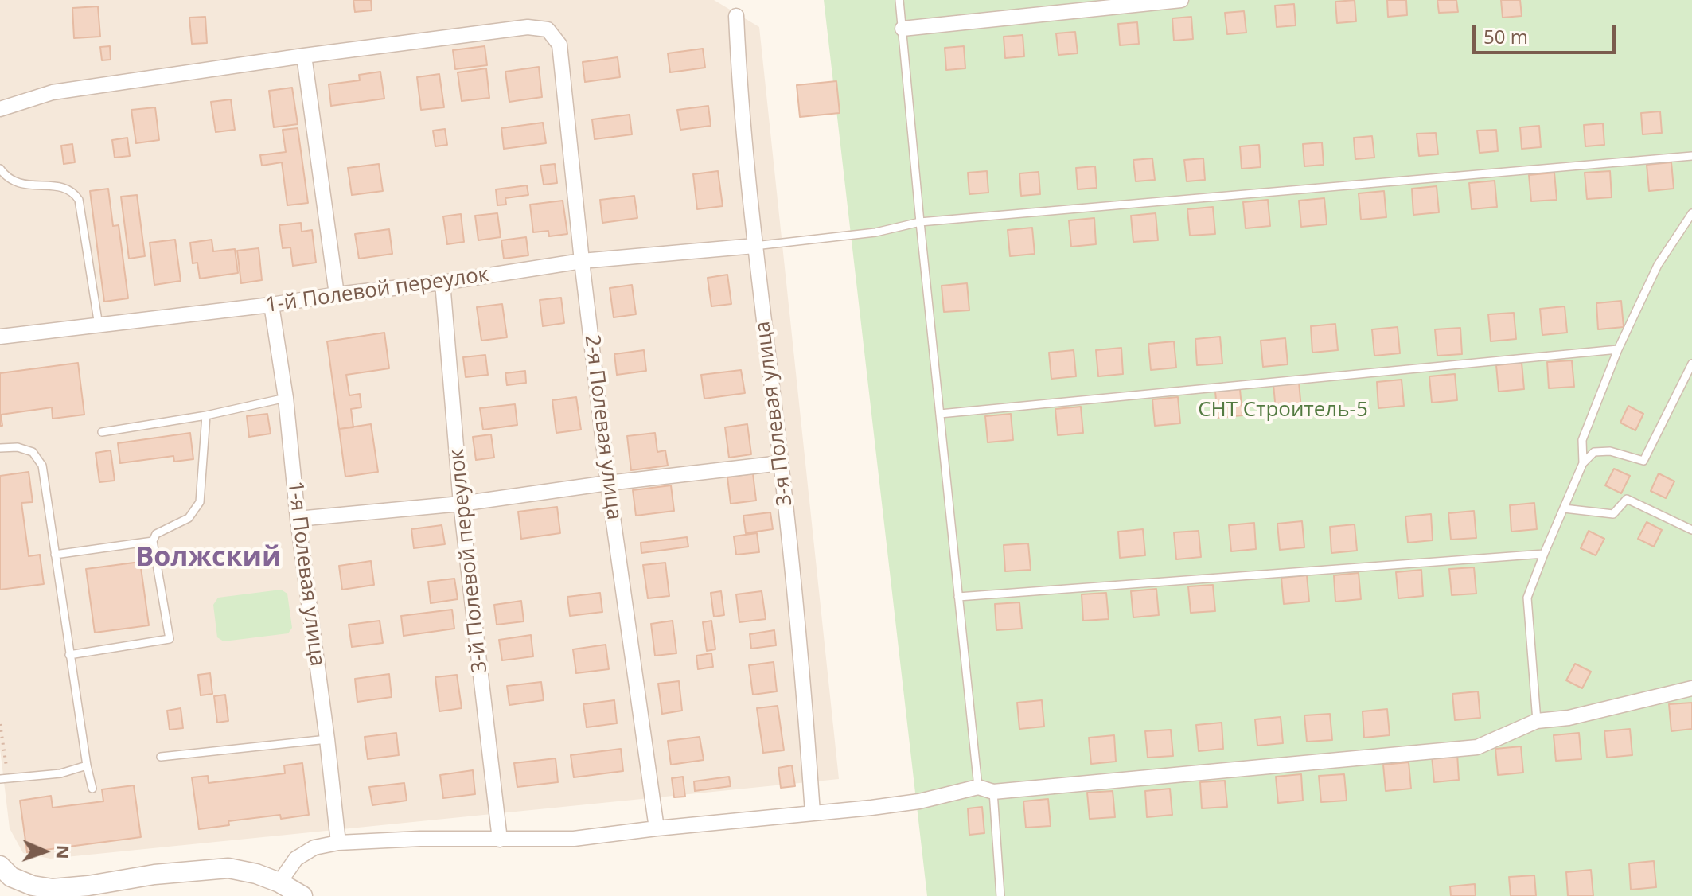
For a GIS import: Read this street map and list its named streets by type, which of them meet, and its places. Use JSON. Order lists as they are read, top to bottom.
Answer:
{
  "streets": {
    "street": [
      "1-й Полевой переулок",
      "3-я Полевая улица",
      "2-я Полевая улица",
      "3-й Полевой переулок",
      "1-я Полевая улица"
    ]
  },
  "crossings": [
    ["1-й Полевой переулок", "3-я Полевая улица"],
    ["1-й Полевой переулок", "2-я Полевая улица"],
    ["1-й Полевой переулок", "3-й Полевой переулок"],
    ["1-й Полевой переулок", "1-я Полевая улица"]
  ],
  "districts": ["Волжский"],
  "parks": ["СНТ Строитель-5"],
  "scale_bar": "50 m",
  "north": "right"
}
